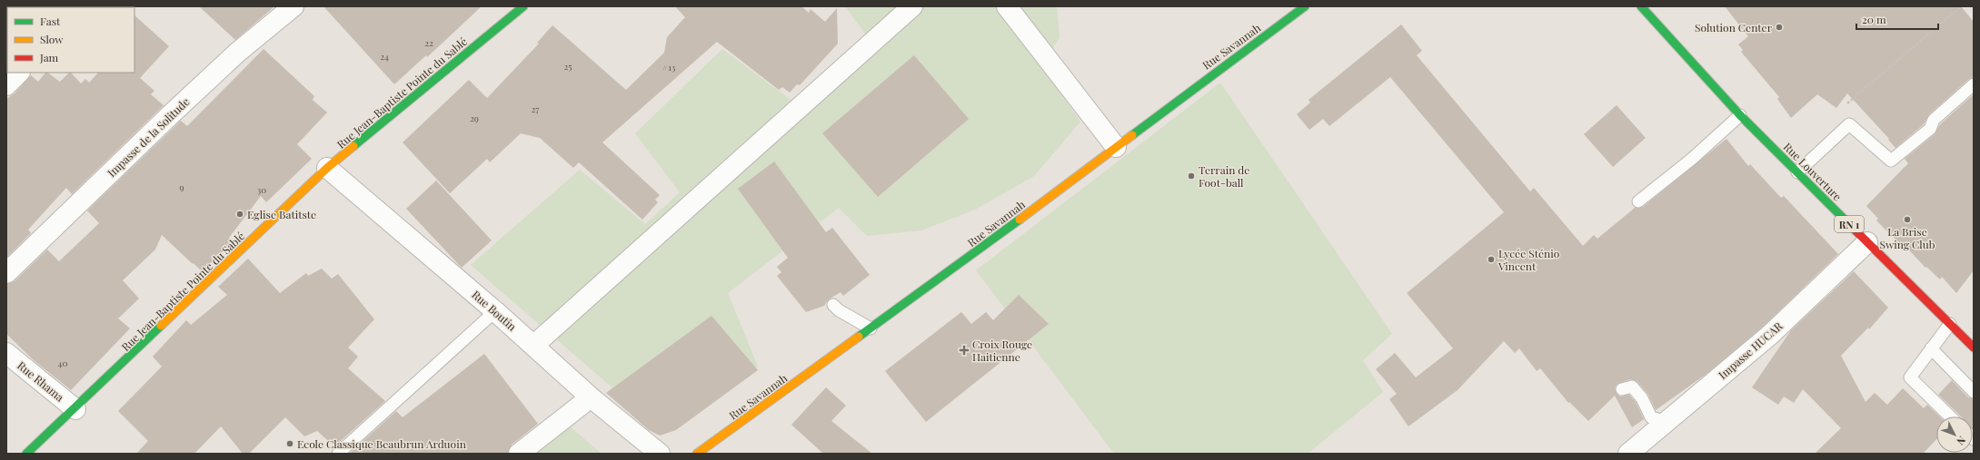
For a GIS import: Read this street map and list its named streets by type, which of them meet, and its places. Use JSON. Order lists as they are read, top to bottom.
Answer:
{
  "streets": {
    "street": [
      "Rue Savannah",
      "Rue Jean-Baptiste Pointe du Sablé",
      "Impasse de la Solitude",
      "Rue Louverture",
      "RN 1",
      "Rue Boutin",
      "Impasse HUCAR",
      "Rue Rhama"
    ]
  },
  "crossings": [
    ["Rue Jean-Baptiste Pointe du Sablé", "Rue Boutin"],
    ["Rue Jean-Baptiste Pointe du Sablé", "Rue Rhama"],
    ["Rue Louverture", "Impasse HUCAR"]
  ],
  "places": {
    "other": [
      "Solution Center",
      "Terrain de Foot-ball",
      "Eglise Batitste",
      "La Brise Swing Club",
      "Lycée Sténio Vincent",
      "Ecole Classique Beaubrun Arduoin"
    ],
    "health": ["Croix Rouge Haitienne"]
  },
  "house_numbers": [
    "22",
    "24",
    "25",
    "#13",
    "27",
    "29",
    "9",
    "30",
    "40"
  ],
  "legend": ["Fast", "Slow", "Jam"],
  "scale_bar": "20 m",
  "north": "bottom right"
}
